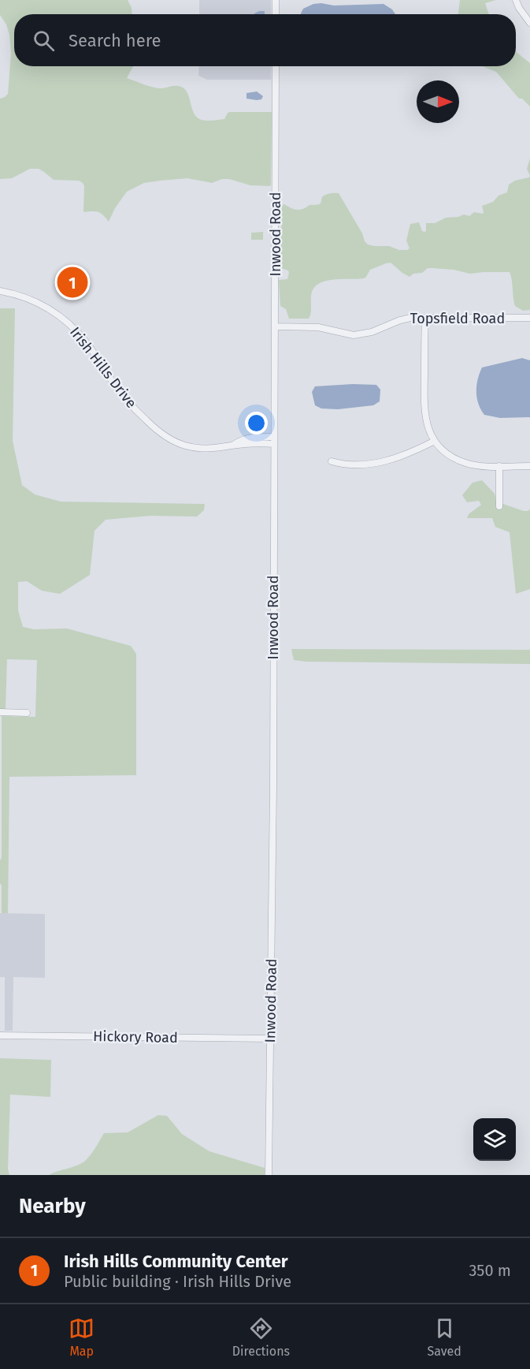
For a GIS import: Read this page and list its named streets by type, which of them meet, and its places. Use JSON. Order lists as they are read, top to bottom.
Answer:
{
  "streets": {
    "street": [
      "Inwood Road",
      "Topsfield Road",
      "Irish Hills Drive",
      "Hickory Road"
    ]
  },
  "crossings": [
    ["Inwood Road", "Topsfield Road"],
    ["Inwood Road", "Irish Hills Drive"],
    ["Inwood Road", "Hickory Road"]
  ],
  "north": "right",
  "page": {
    "search": "Search here",
    "pins": "1",
    "heading": "Nearby",
    "list": [
      {
        "mark": "1",
        "name": "Irish Hills Community Center",
        "note": "Public building · Irish Hills Drive",
        "value": "350 m"
      }
    ],
    "nav": ["Map", "Directions", "Saved"]
  }
}
